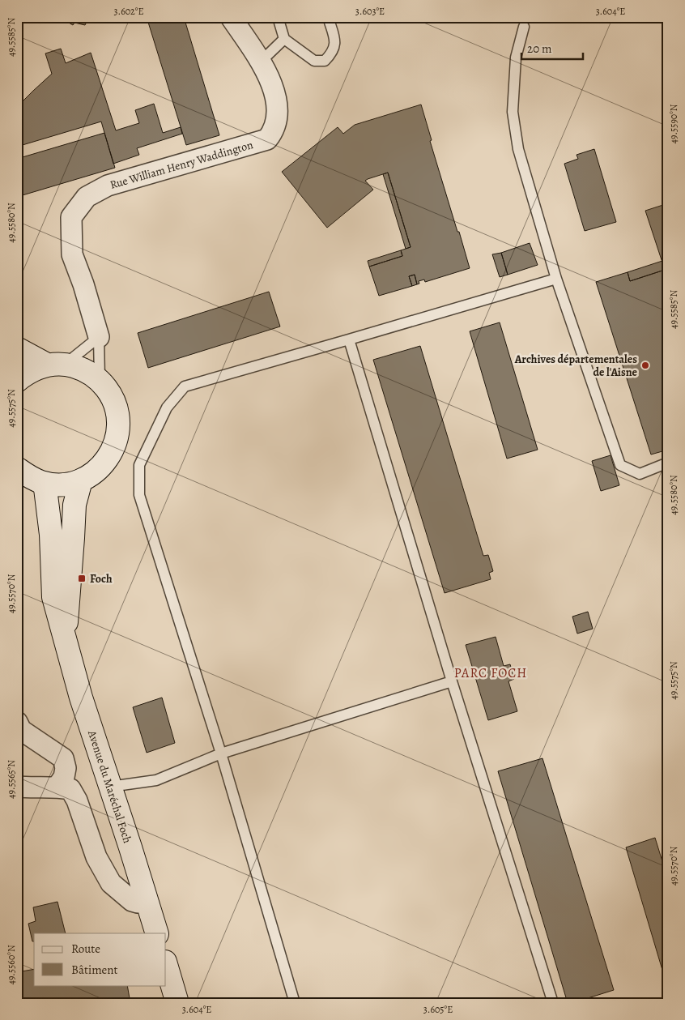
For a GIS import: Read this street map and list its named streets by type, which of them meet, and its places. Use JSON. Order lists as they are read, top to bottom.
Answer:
{
  "streets": {
    "main road": ["Avenue du Maréchal Foch"],
    "street": ["Rue William Henry Waddington"]
  },
  "districts": ["PARC FOCH"],
  "places": {
    "other": ["Archives départementales de l'Aisne"],
    "transit": ["Foch"]
  },
  "legend": ["Route", "Bâtiment"],
  "scale_bar": "20 m",
  "coordinates": [
    "3.602°E",
    "3.603°E",
    "3.604°E",
    "49.5585°N",
    "49.5590°N",
    "49.5580°N",
    "49.5575°N",
    "49.5570°N",
    "49.5565°N",
    "49.5560°N",
    "3.605°E"
  ]
}
